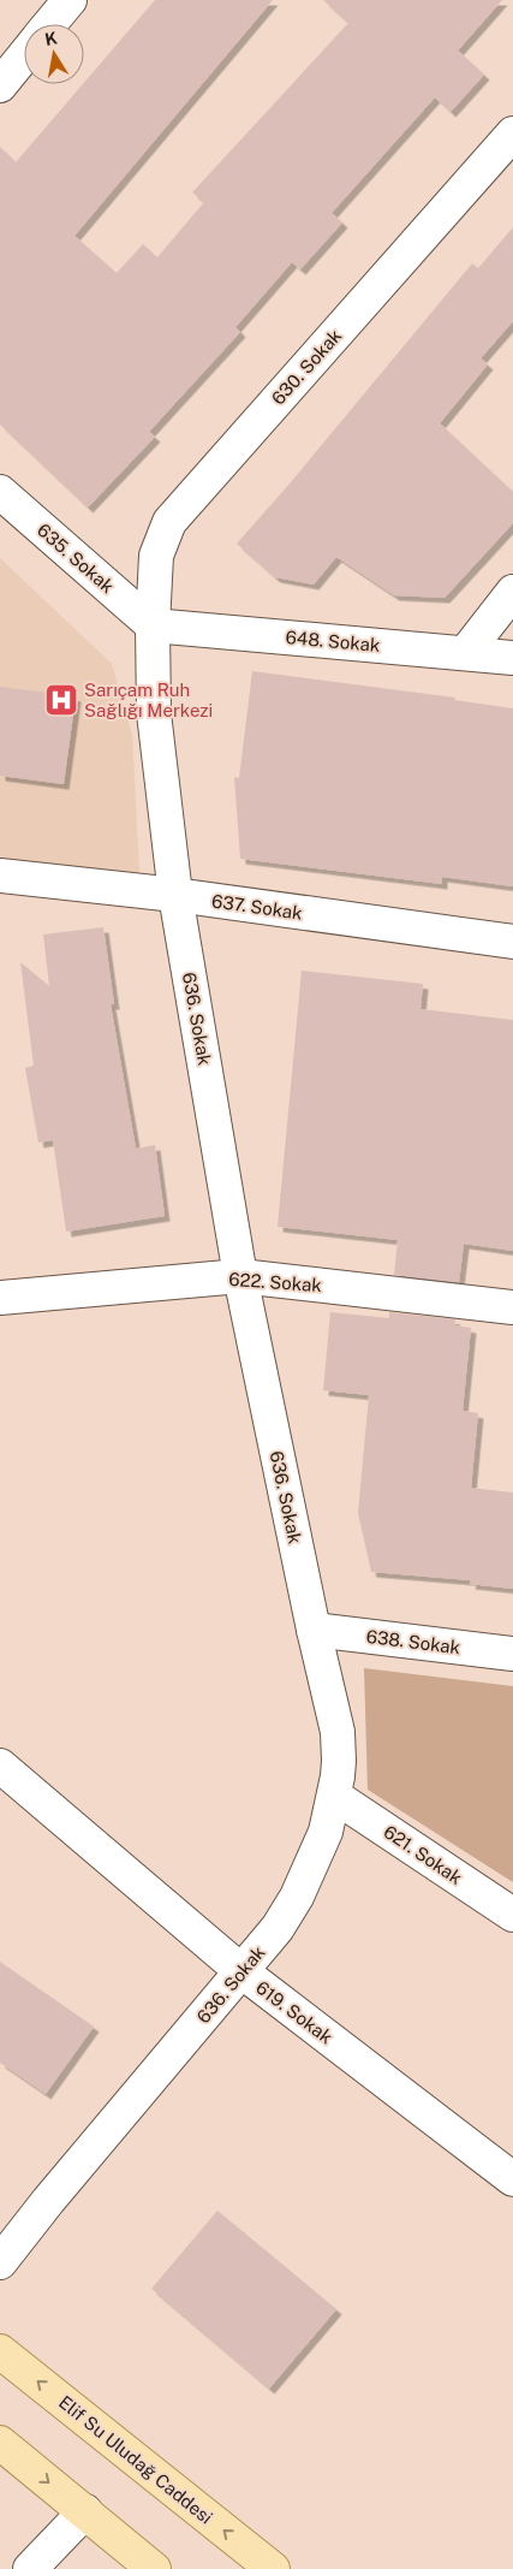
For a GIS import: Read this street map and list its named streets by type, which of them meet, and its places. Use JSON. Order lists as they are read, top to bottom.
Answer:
{
  "streets": {
    "main road": ["Elif Su Uludağ Caddesi"],
    "street": [
      "630. Sokak",
      "635. Sokak",
      "648. Sokak",
      "637. Sokak",
      "636. Sokak",
      "622. Sokak",
      "638. Sokak",
      "621. Sokak",
      "619. Sokak"
    ]
  },
  "crossings": [
    ["630. Sokak", "635. Sokak"],
    ["630. Sokak", "648. Sokak"],
    ["630. Sokak", "636. Sokak"],
    ["635. Sokak", "648. Sokak"],
    ["635. Sokak", "636. Sokak"],
    ["648. Sokak", "636. Sokak"],
    ["637. Sokak", "636. Sokak"],
    ["636. Sokak", "622. Sokak"],
    ["636. Sokak", "638. Sokak"],
    ["636. Sokak", "621. Sokak"],
    ["636. Sokak", "619. Sokak"]
  ],
  "places": {
    "hospital": ["Sarıçam Ruh Sağlığı Merkezi"]
  },
  "north": "top"
}
